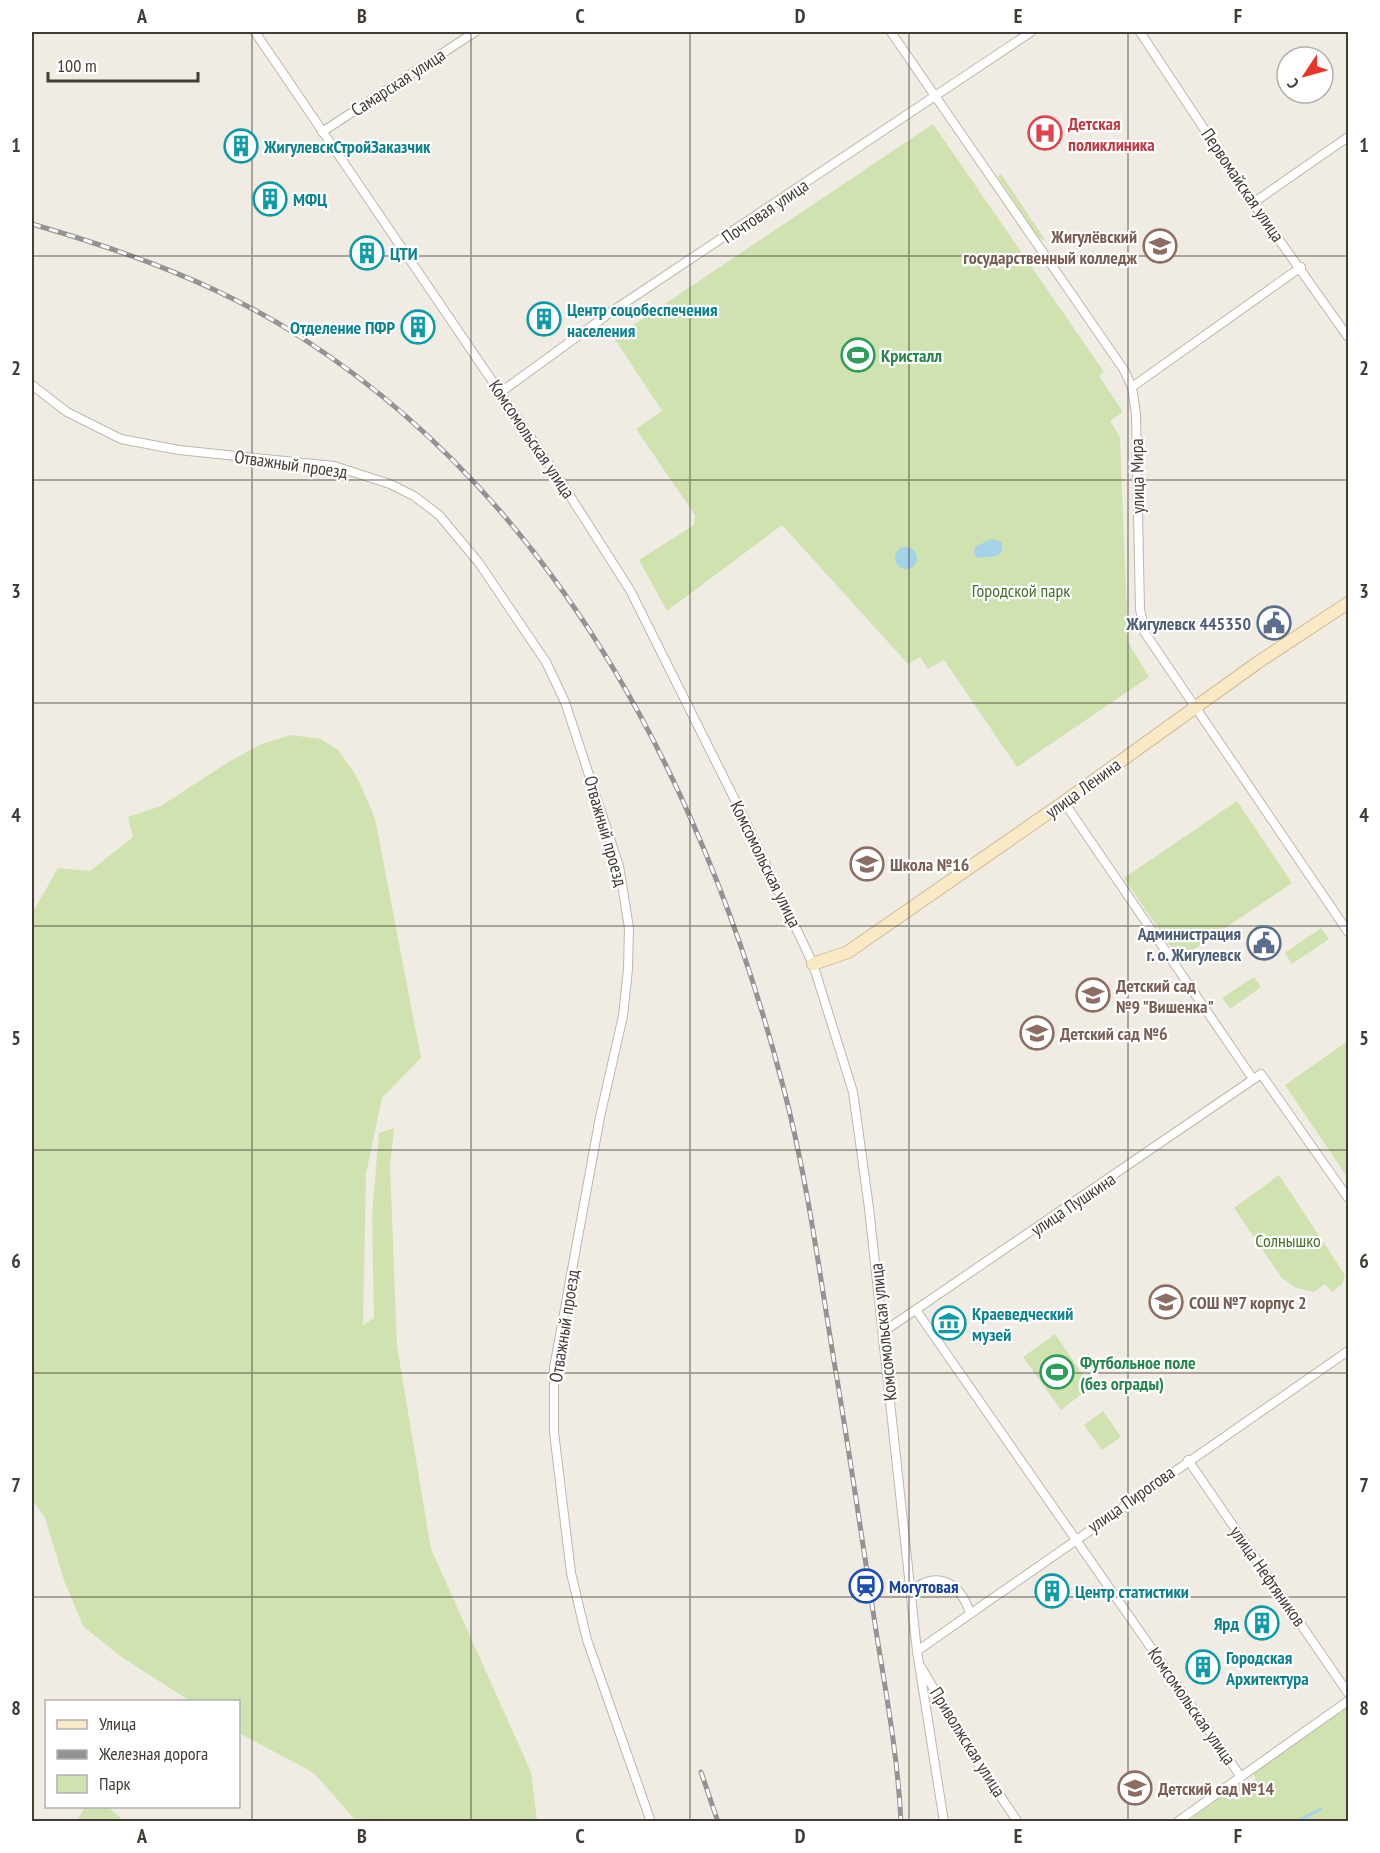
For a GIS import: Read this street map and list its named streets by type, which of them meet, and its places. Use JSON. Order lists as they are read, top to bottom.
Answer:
{
  "streets": {
    "street": [
      "Самарская улица",
      "Первомайская улица",
      "Почтовая улица",
      "Комсомольская улица",
      "Отважный проезд",
      "улица Мира",
      "улица Ленина",
      "улица Пушкина",
      "улица Пирогова",
      "улица Нефтяников",
      "Приволжская улица"
    ]
  },
  "crossings": [
    ["Самарская улица", "Комсомольская улица"],
    ["Почтовая улица", "Комсомольская улица"],
    ["Почтовая улица", "улица Мира"],
    ["Комсомольская улица", "улица Ленина"],
    ["Комсомольская улица", "улица Пушкина"],
    ["Комсомольская улица", "улица Пирогова"],
    ["Комсомольская улица", "Приволжская улица"],
    ["улица Мира", "улица Ленина"],
    ["улица Пирогова", "улица Нефтяников"]
  ],
  "parks": ["Городской парк", "Солнышко"],
  "places": {
    "hospital": ["Детская поликлиника"],
    "building": [
      "ЖигулевскСтройЗаказчик",
      "МФЦ",
      "ЦТИ",
      "Центр соцобеспечения населения",
      "Отделение ПФР",
      "Центр статистики",
      "Ярд",
      "Городская Архитектура"
    ],
    "school or university": [
      "Жигулёвский государственный колледж",
      "Школа №16",
      "Детский сад №9 \"Вишенка\"",
      "Детский сад №6",
      "СОШ №7 корпус 2",
      "Детский сад №14"
    ],
    "sports": ["Кристалл", "Футбольное поле (без ограды)"],
    "public building": ["Жигулевск 445350", "Администрация г. о. Жигулевск"],
    "museum": ["Краеведческий музей"],
    "station": ["Могутовая"]
  },
  "legend": ["Улица", "Железная дорога", "Парк"],
  "scale_bar": "100 m",
  "north": "bottom left",
  "grid": {
    "columns": [
      "A",
      "B",
      "C",
      "D",
      "E",
      "F"
    ],
    "rows": [
      "1",
      "2",
      "3",
      "4",
      "5",
      "6",
      "7",
      "8"
    ]
  }
}
